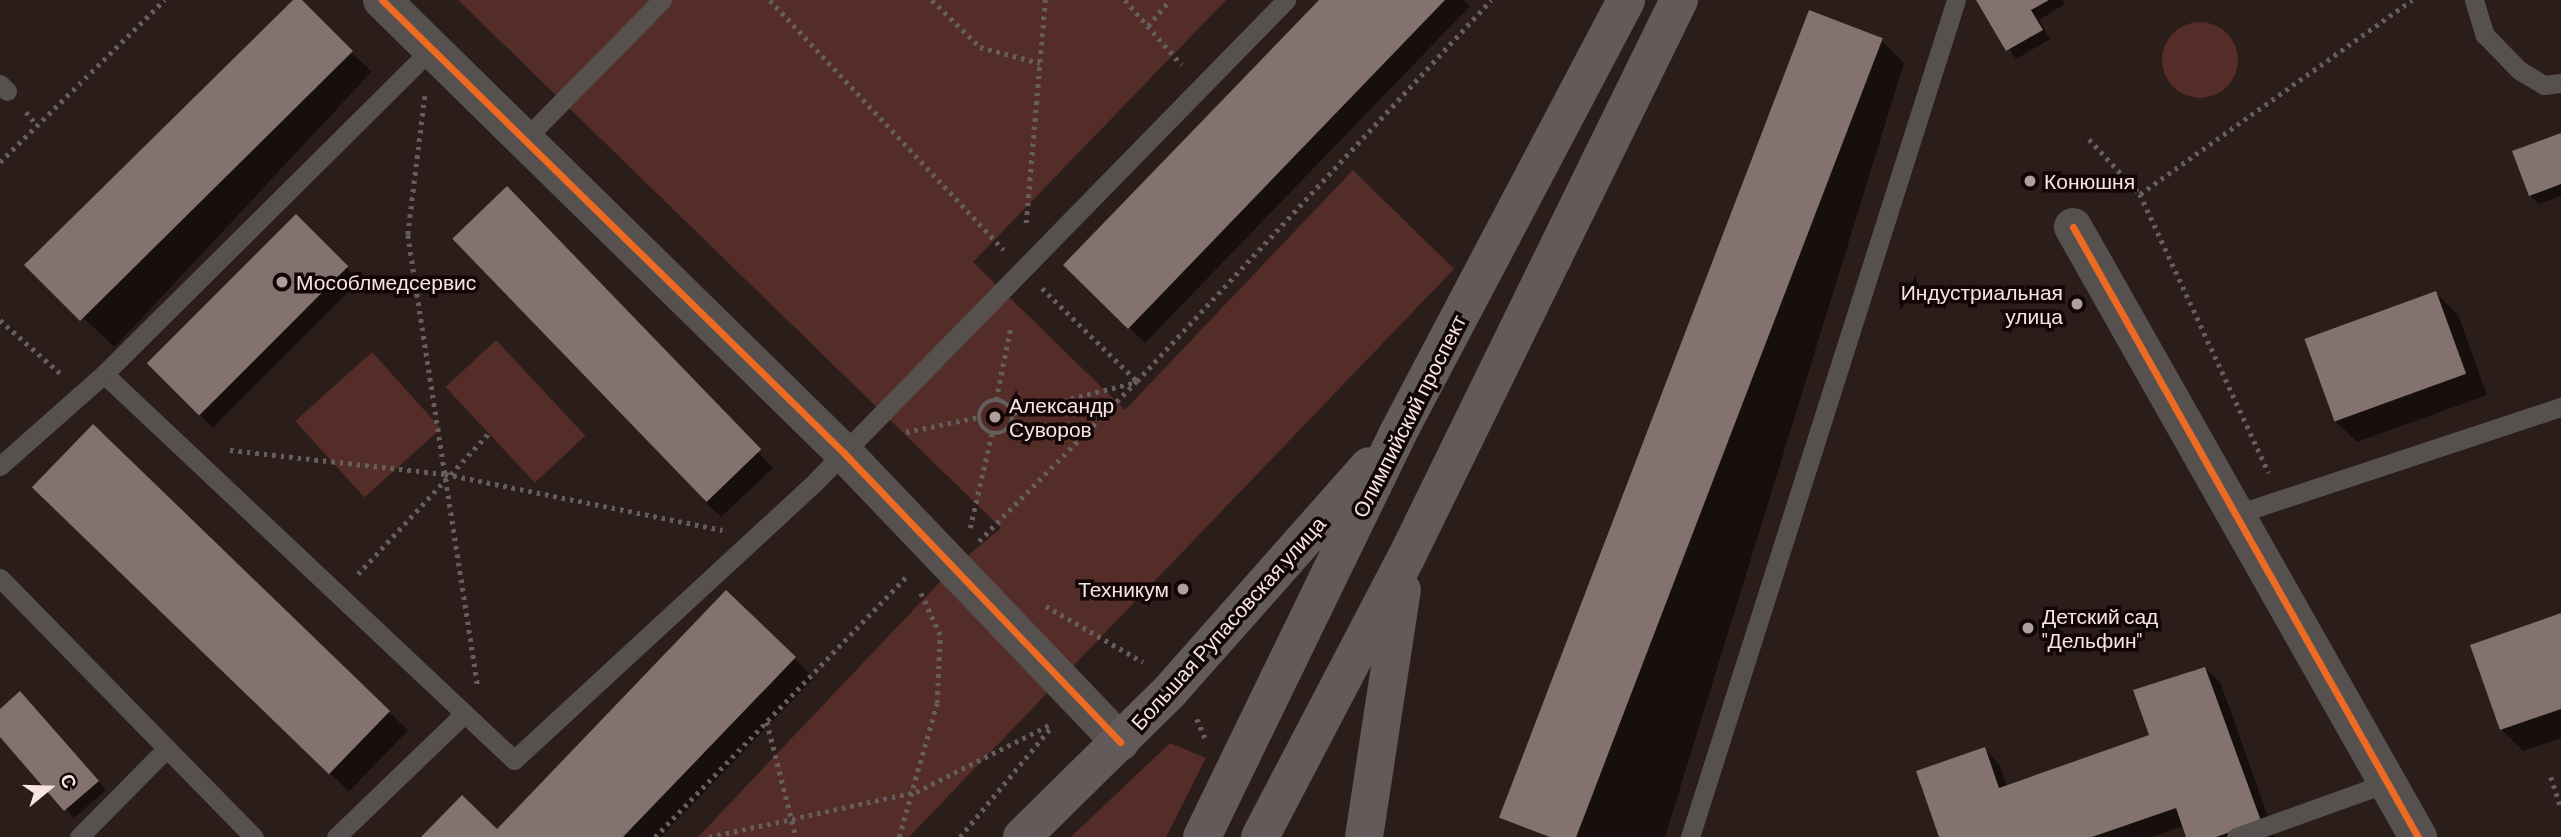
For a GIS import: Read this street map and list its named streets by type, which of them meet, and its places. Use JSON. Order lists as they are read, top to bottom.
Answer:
{
  "streets": {
    "main road": ["Олимпийский проспект", "Большая Рупасовская улица"]
  },
  "crossings": [
    ["Олимпийский проспект", "Большая Рупасовская улица"]
  ],
  "places": [
    "Конюшня",
    "Мособлмедсервис",
    "Индустриальная улица",
    "Александр Суворов",
    "Техникум",
    "Детский сад \"Дельфин\""
  ],
  "north": "right"
}
